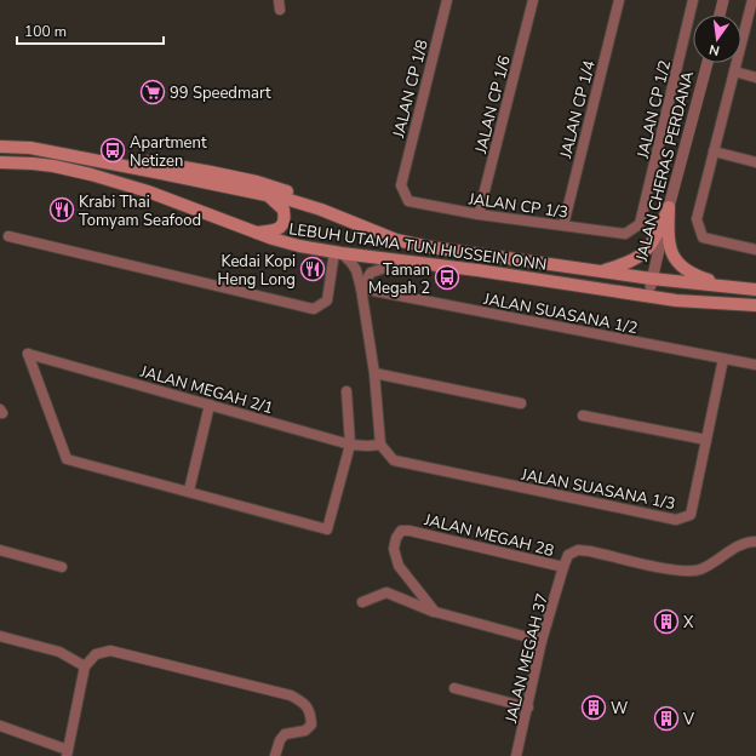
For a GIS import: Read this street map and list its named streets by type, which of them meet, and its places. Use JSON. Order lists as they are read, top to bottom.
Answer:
{
  "streets": {
    "main road": ["LEBUH UTAMA TUN HUSSEIN ONN"],
    "street": [
      "JALAN CP 1/8",
      "JALAN CP 1/6",
      "JALAN CP 1/4",
      "JALAN CP 1/2",
      "JALAN CHERAS PERDANA",
      "JALAN CP 1/3",
      "JALAN SUASANA 1/2",
      "JALAN MEGAH 2/1",
      "JALAN SUASANA 1/3",
      "JALAN MEGAH 28",
      "JALAN MEGAH 37"
    ]
  },
  "crossings": [
    ["JALAN CP 1/8", "JALAN CP 1/3"],
    ["JALAN CP 1/6", "JALAN CP 1/3"],
    ["JALAN CP 1/4", "JALAN CP 1/3"],
    ["JALAN CP 1/2", "JALAN CP 1/3"],
    ["JALAN CHERAS PERDANA", "LEBUH UTAMA TUN HUSSEIN ONN"],
    ["JALAN SUASANA 1/2", "JALAN SUASANA 1/3"],
    ["JALAN MEGAH 2/1", "JALAN SUASANA 1/3"],
    ["JALAN MEGAH 28", "JALAN MEGAH 37"]
  ],
  "places": {
    "supermarket": ["99 Speedmart"],
    "bus stop": ["Apartment Netizen", "Taman Megah 2"],
    "restaurant": ["Krabi Thai Tomyam Seafood", "Kedai Kopi Heng Long"],
    "building": ["X", "W", "V"]
  },
  "scale_bar": "100 m",
  "north": "bottom"
}
